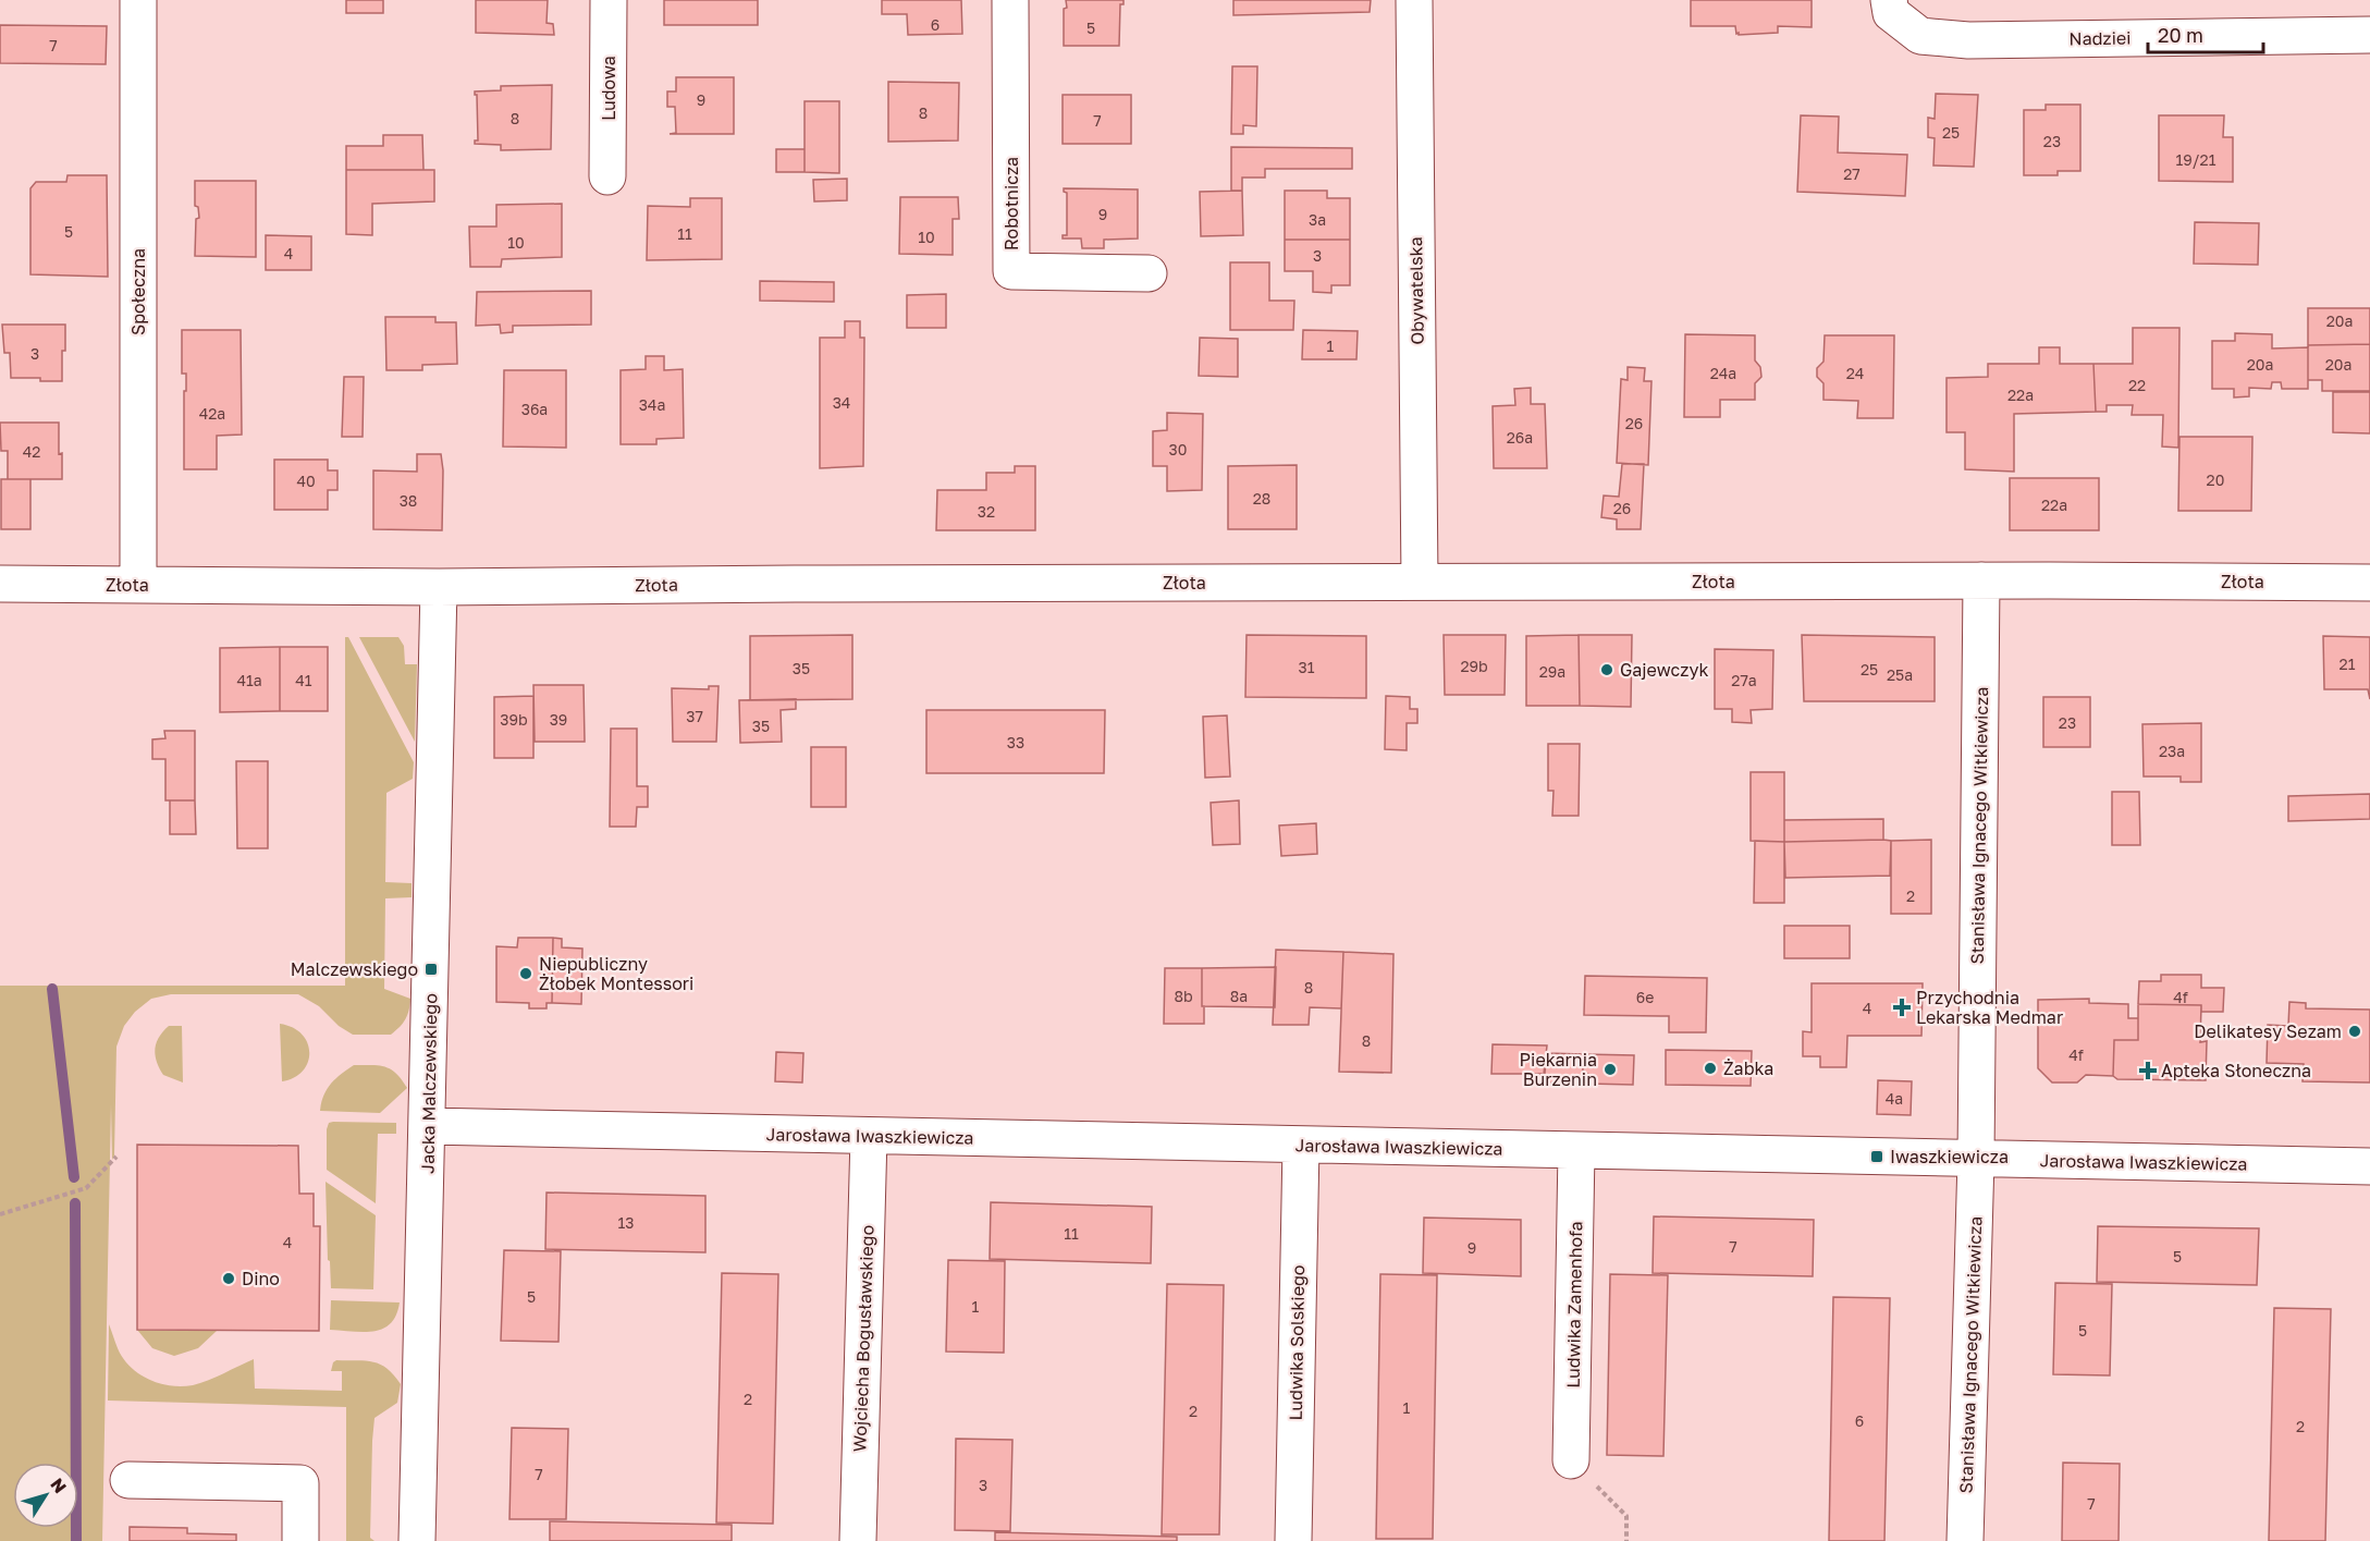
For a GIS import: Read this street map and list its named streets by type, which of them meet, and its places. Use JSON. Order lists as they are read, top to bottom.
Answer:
{
  "streets": {
    "street": [
      "Nadziei",
      "Ludowa",
      "Robotnicza",
      "Obywatelska",
      "Społeczna",
      "Złota",
      "Stanisława Ignacego Witkiewicza",
      "Jacka Malczewskiego",
      "Jarosława Iwaszkiewicza",
      "Ludwika Zamenhofa",
      "Wojciecha Bogusławskiego",
      "Ludwika Solskiego"
    ]
  },
  "crossings": [
    ["Obywatelska", "Złota"],
    ["Społeczna", "Złota"],
    ["Złota", "Stanisława Ignacego Witkiewicza"],
    ["Złota", "Jacka Malczewskiego"],
    ["Stanisława Ignacego Witkiewicza", "Jarosława Iwaszkiewicza"],
    ["Jacka Malczewskiego", "Jarosława Iwaszkiewicza"],
    ["Jarosława Iwaszkiewicza", "Ludwika Zamenhofa"],
    ["Jarosława Iwaszkiewicza", "Wojciecha Bogusławskiego"],
    ["Jarosława Iwaszkiewicza", "Ludwika Solskiego"]
  ],
  "places": {
    "other": [
      "Gajewczyk",
      "Niepubliczny Żłobek Montessori",
      "Delikatesy Sezam",
      "Żabka",
      "Piekarnia Burzenin",
      "Dino"
    ],
    "transit": ["Malczewskiego", "Iwaszkiewicza"],
    "health": ["Przychodnia Lekarska Medmar", "Apteka Słoneczna"]
  },
  "house_numbers": [
    "6",
    "5",
    "7",
    "9",
    "8",
    "8",
    "7",
    "25",
    "23",
    "19/21",
    "27",
    "9",
    "3a",
    "5",
    "11",
    "10",
    "10",
    "4",
    "3",
    "20a",
    "1",
    "3",
    "20a",
    "20a",
    "24a",
    "24",
    "22",
    "22a",
    "34",
    "34a",
    "36a",
    "42a",
    "26",
    "26a",
    "30",
    "42",
    "20",
    "40",
    "28",
    "38",
    "22a",
    "26",
    "32",
    "21",
    "29b",
    "31",
    "35",
    "25",
    "29a",
    "25a",
    "41a",
    "41",
    "27a",
    "37",
    "39b",
    "39",
    "23",
    "35",
    "33",
    "23a",
    "2",
    "8",
    "8b",
    "8a",
    "6e",
    "4f",
    "4",
    "8",
    "4f",
    "4a",
    "13",
    "11",
    "4",
    "7",
    "9",
    "5",
    "5",
    "1",
    "5",
    "2",
    "1",
    "2",
    "6",
    "2",
    "7",
    "3",
    "7"
  ],
  "scale_bar": "20 m",
  "north": "top right"
}
